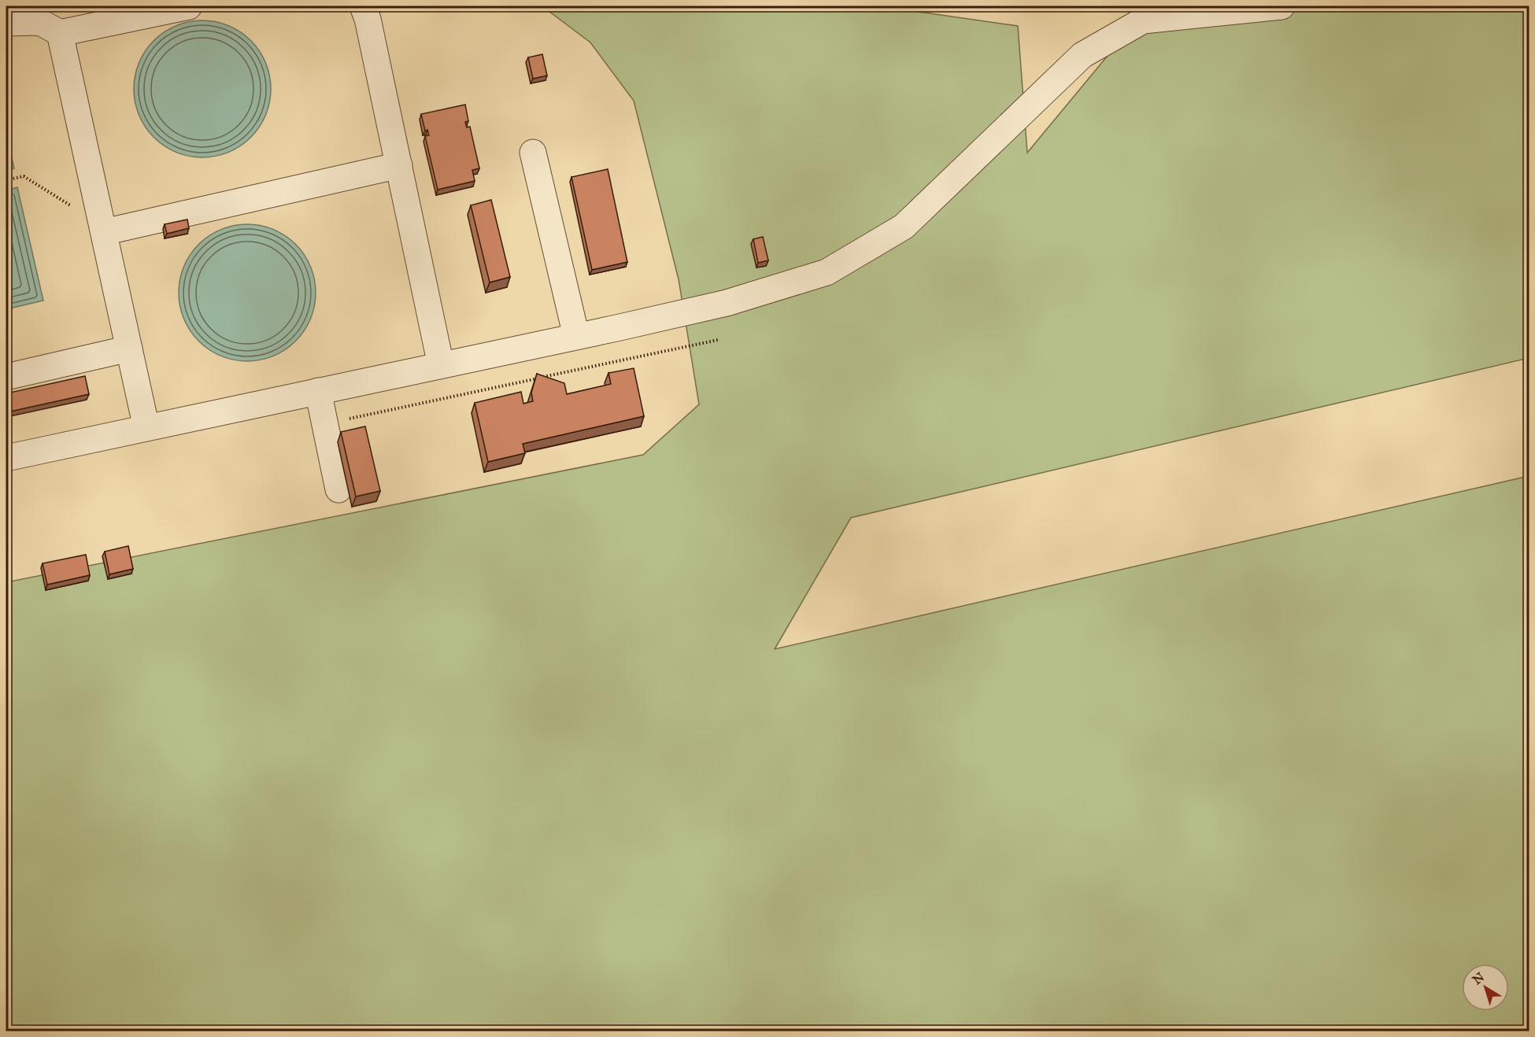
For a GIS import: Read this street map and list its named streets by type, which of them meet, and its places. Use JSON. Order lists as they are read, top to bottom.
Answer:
{
  "north": "top left"
}
